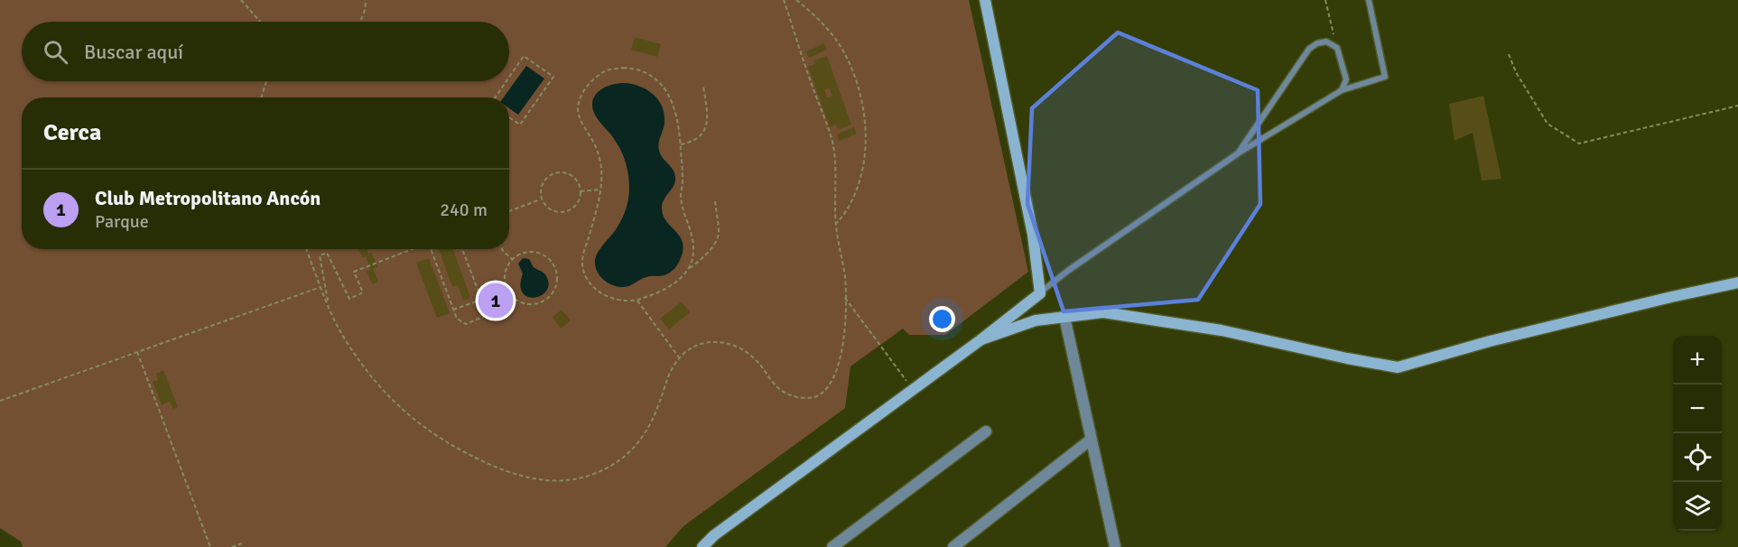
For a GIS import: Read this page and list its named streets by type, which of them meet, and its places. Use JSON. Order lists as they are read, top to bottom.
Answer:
{
  "page": {
    "search": "Buscar aquí",
    "heading": "Cerca",
    "list": [
      {
        "mark": "1",
        "name": "Club Metropolitano Ancón",
        "note": "Parque",
        "value": "240 m"
      }
    ],
    "pins": "1",
    "map_buttons": ["+", "−"]
  }
}
